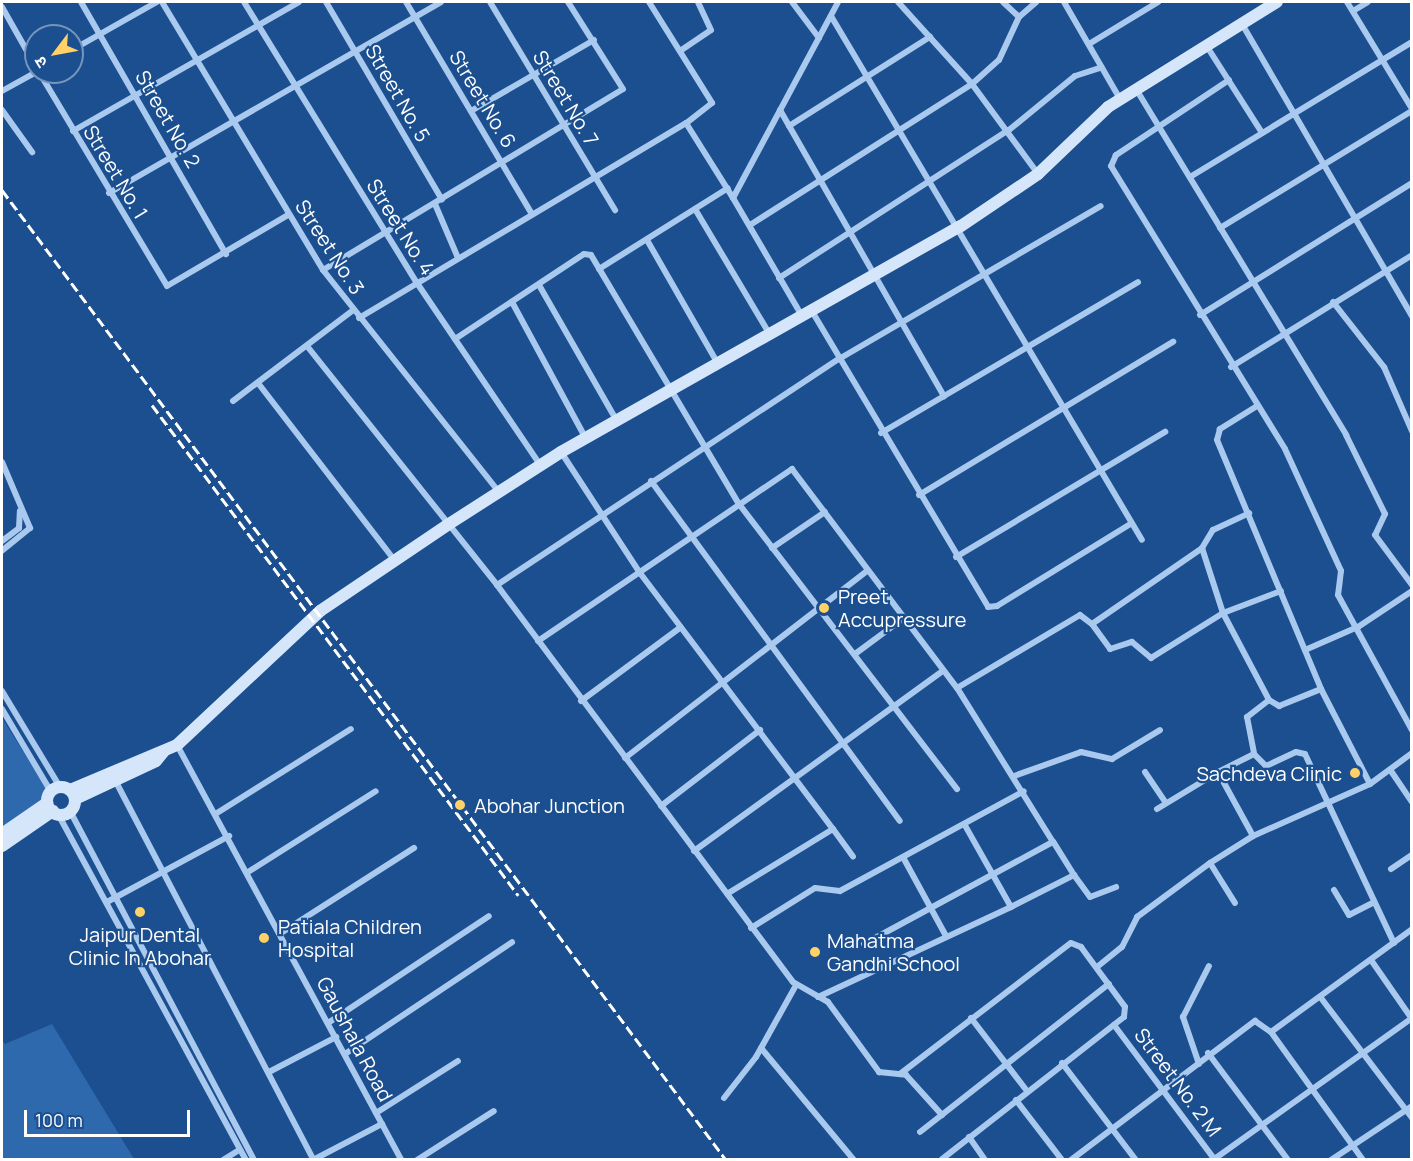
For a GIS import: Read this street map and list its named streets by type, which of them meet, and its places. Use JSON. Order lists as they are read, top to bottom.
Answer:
{
  "streets": {
    "street": [
      "Street No. 5",
      "Street No. 7",
      "Street No. 6",
      "Street No. 2",
      "Street No. 1",
      "Street No. 4",
      "Street No. 3",
      "Gaushala Road",
      "Street No. 2 M"
    ]
  },
  "crossings": [
    ["Street No. 2", "Street No. 1"]
  ],
  "places": [
    "Preet Accupressure",
    "Sachdeva Clinic",
    "Abohar Junction",
    "Jaipur Dental Clinic In Abohar",
    "Patiala Children Hospital",
    "Mahatma Gandhi School"
  ],
  "scale_bar": "100 m",
  "north": "bottom left"
}
